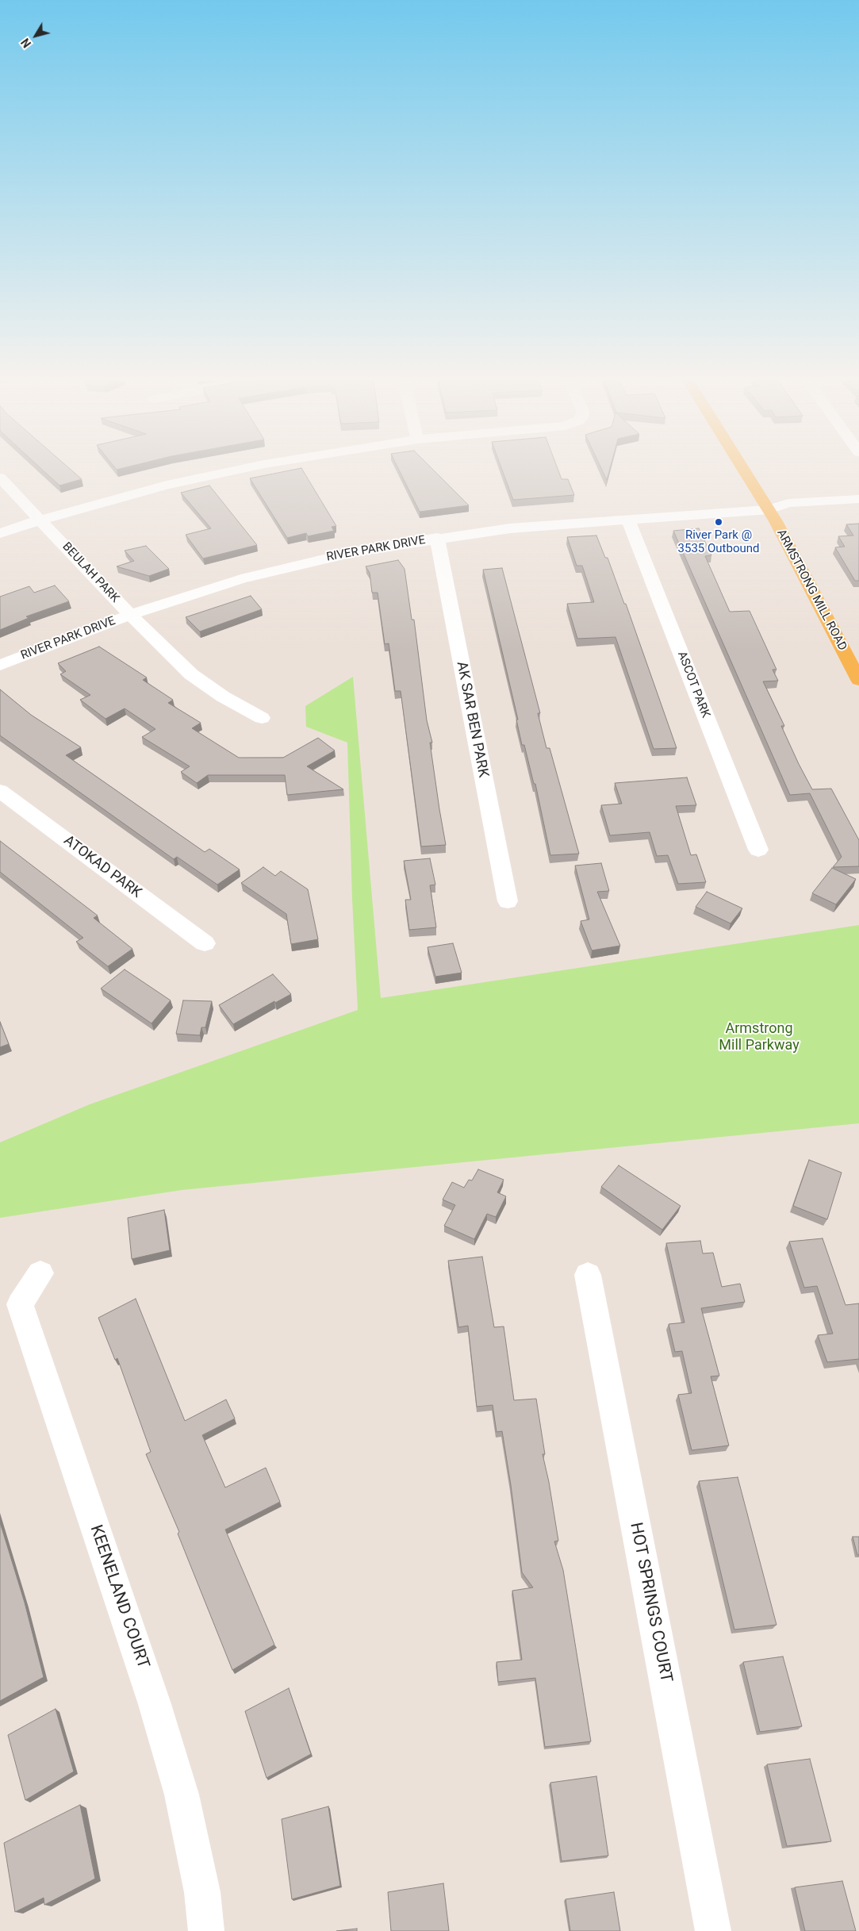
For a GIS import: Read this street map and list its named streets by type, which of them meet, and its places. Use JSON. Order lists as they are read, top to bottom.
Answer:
{
  "streets": {
    "main road": ["ARMSTRONG MILL ROAD"],
    "street": [
      "RIVER PARK DRIVE",
      "BEULAH PARK",
      "ASCOT PARK",
      "AK SAR BEN PARK",
      "ATOKAD PARK",
      "KEENELAND COURT",
      "HOT SPRINGS COURT"
    ]
  },
  "crossings": [
    ["RIVER PARK DRIVE", "BEULAH PARK"],
    ["RIVER PARK DRIVE", "ARMSTRONG MILL ROAD"],
    ["RIVER PARK DRIVE", "ASCOT PARK"],
    ["RIVER PARK DRIVE", "AK SAR BEN PARK"]
  ],
  "parks": ["Armstrong Mill Parkway"],
  "places": ["River Park @ 3535 Outbound"],
  "north": "bottom left"
}
